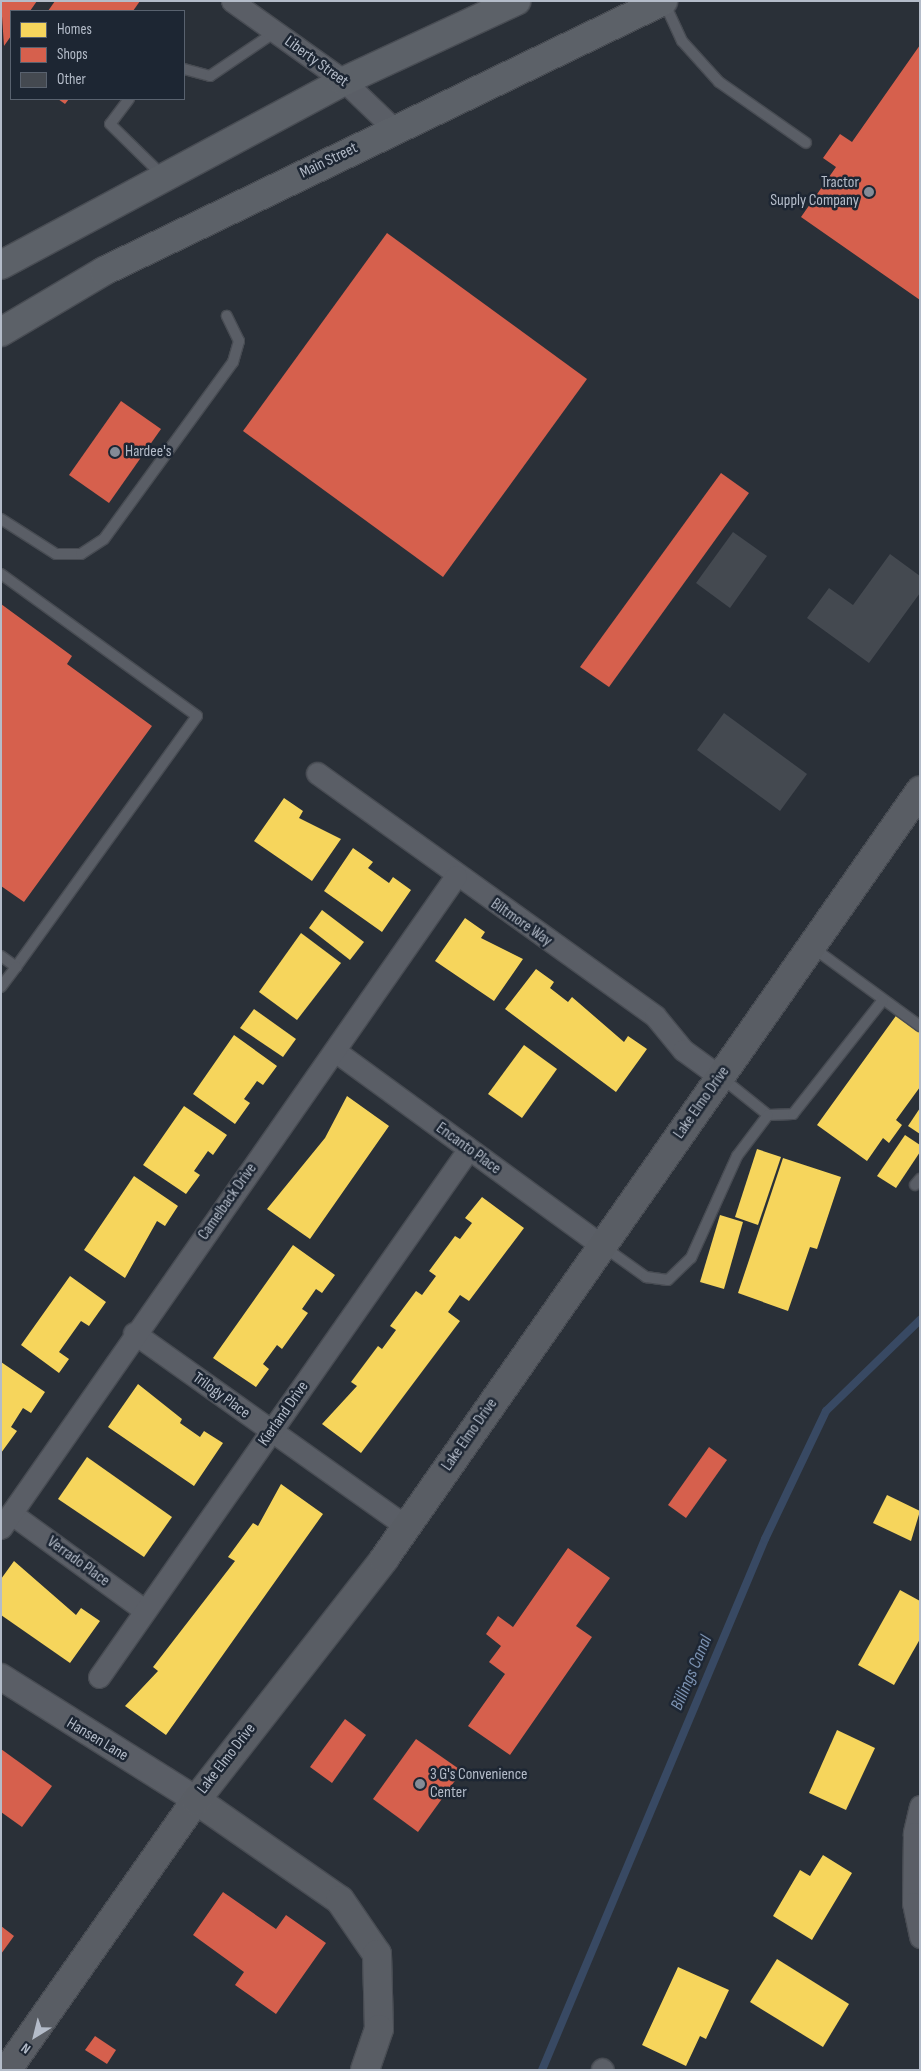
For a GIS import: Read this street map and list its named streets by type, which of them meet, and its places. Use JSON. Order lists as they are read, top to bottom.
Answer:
{
  "streets": {
    "main road": ["Main Street", "Lake Elmo Drive"],
    "street": [
      "Liberty Street",
      "Biltmore Way",
      "Encanto Place",
      "Camelback Drive",
      "Trilogy Place",
      "Kierland Drive",
      "Verrado Place",
      "Hansen Lane"
    ]
  },
  "crossings": [
    ["Liberty Street", "Main Street"],
    ["Biltmore Way", "Lake Elmo Drive"],
    ["Biltmore Way", "Camelback Drive"],
    ["Lake Elmo Drive", "Encanto Place"],
    ["Lake Elmo Drive", "Trilogy Place"],
    ["Lake Elmo Drive", "Hansen Lane"],
    ["Encanto Place", "Camelback Drive"],
    ["Encanto Place", "Kierland Drive"],
    ["Camelback Drive", "Trilogy Place"],
    ["Camelback Drive", "Verrado Place"],
    ["Trilogy Place", "Kierland Drive"],
    ["Kierland Drive", "Verrado Place"]
  ],
  "water": ["Billings Canal"],
  "places": ["Tractor Supply Company", "Hardee's", "3 G's Convenience Center"],
  "legend": ["Homes", "Shops", "Other"],
  "north": "bottom left"
}
